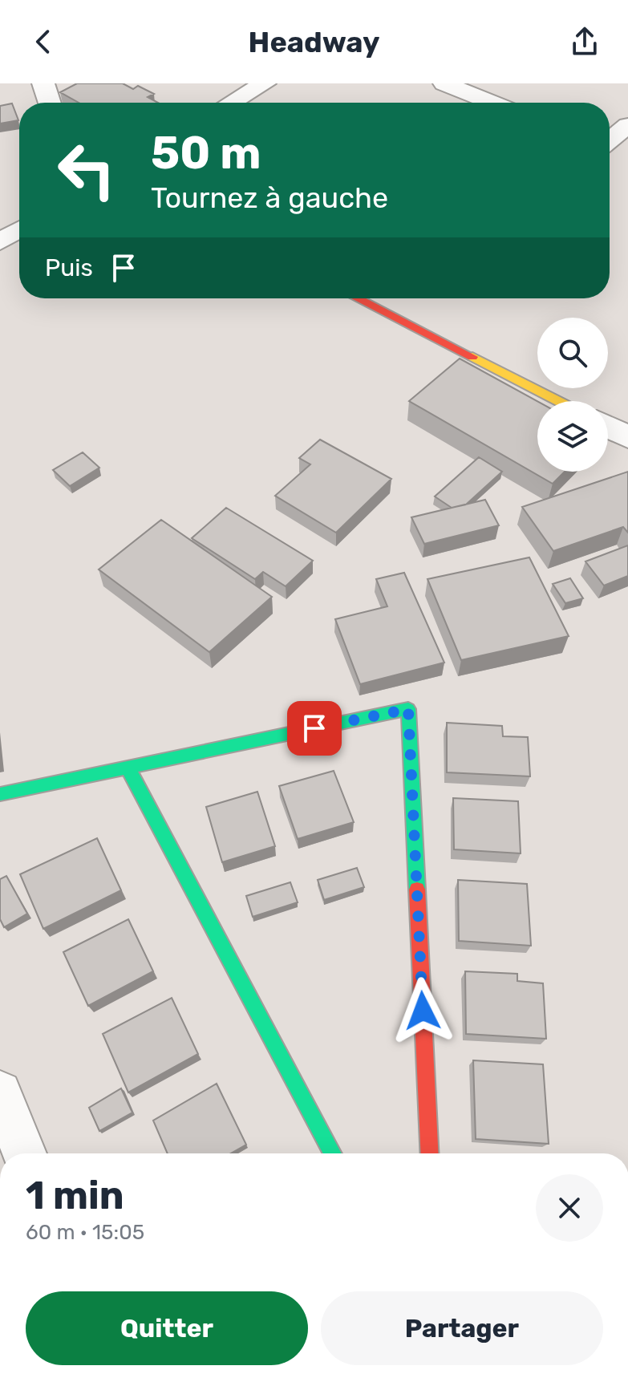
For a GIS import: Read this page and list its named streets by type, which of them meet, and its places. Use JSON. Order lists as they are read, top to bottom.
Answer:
{
  "page": {
    "header": "Headway",
    "turn": ["50 m", "Tournez à gauche"],
    "then": "Puis",
    "heading": ["1 min", "60 m · 15:05"],
    "buttons": ["Quitter", "Partager"]
  }
}
